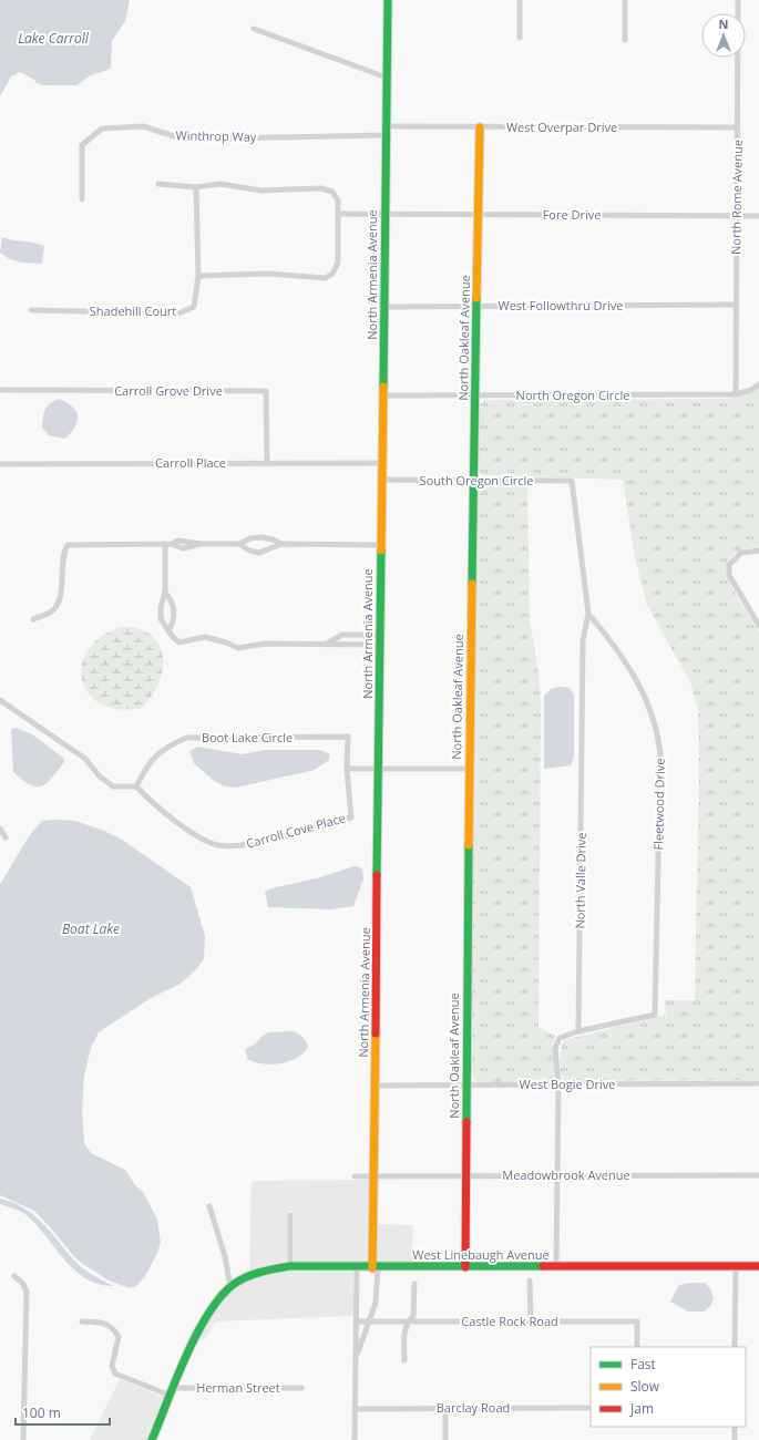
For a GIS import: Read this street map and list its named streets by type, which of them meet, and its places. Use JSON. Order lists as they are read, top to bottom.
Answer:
{
  "streets": {
    "main road": ["North Armenia Avenue", "North Oakleaf Avenue", "West Linebaugh Avenue"],
    "street": [
      "West Overpar Drive",
      "Winthrop Way",
      "North Rome Avenue",
      "Fore Drive",
      "West Followthru Drive",
      "Shadehill Court",
      "Carroll Grove Drive",
      "North Oregon Circle",
      "Carroll Place",
      "South Oregon Circle",
      "Boot Lake Circle",
      "Fleetwood Drive",
      "Carroll Cove Place",
      "North Valle Drive",
      "West Bogie Drive",
      "Meadowbrook Avenue",
      "Castle Rock Road",
      "Herman Street",
      "Barclay Road"
    ]
  },
  "crossings": [
    ["West Overpar Drive", "North Rome Avenue"],
    ["West Overpar Drive", "North Armenia Avenue"],
    ["West Overpar Drive", "North Oakleaf Avenue"],
    ["Winthrop Way", "North Armenia Avenue"],
    ["North Rome Avenue", "Fore Drive"],
    ["North Rome Avenue", "West Followthru Drive"],
    ["North Rome Avenue", "North Oregon Circle"],
    ["Fore Drive", "North Armenia Avenue"],
    ["Fore Drive", "North Oakleaf Avenue"],
    ["North Armenia Avenue", "West Followthru Drive"],
    ["North Armenia Avenue", "North Oregon Circle"],
    ["North Armenia Avenue", "Carroll Place"],
    ["North Armenia Avenue", "South Oregon Circle"],
    ["North Armenia Avenue", "West Bogie Drive"],
    ["North Armenia Avenue", "Meadowbrook Avenue"],
    ["North Armenia Avenue", "West Linebaugh Avenue"],
    ["West Followthru Drive", "North Oakleaf Avenue"],
    ["North Oakleaf Avenue", "North Oregon Circle"],
    ["North Oakleaf Avenue", "South Oregon Circle"],
    ["North Oakleaf Avenue", "West Bogie Drive"],
    ["North Oakleaf Avenue", "Meadowbrook Avenue"],
    ["North Oakleaf Avenue", "West Linebaugh Avenue"],
    ["Carroll Grove Drive", "Carroll Place"],
    ["South Oregon Circle", "North Valle Drive"],
    ["Boot Lake Circle", "Carroll Cove Place"],
    ["Fleetwood Drive", "North Valle Drive"],
    ["West Linebaugh Avenue", "Herman Street"]
  ],
  "water": ["Lake Carroll", "Boat Lake"],
  "legend": ["Fast", "Slow", "Jam"],
  "scale_bar": "100 m",
  "north": "top"
}
